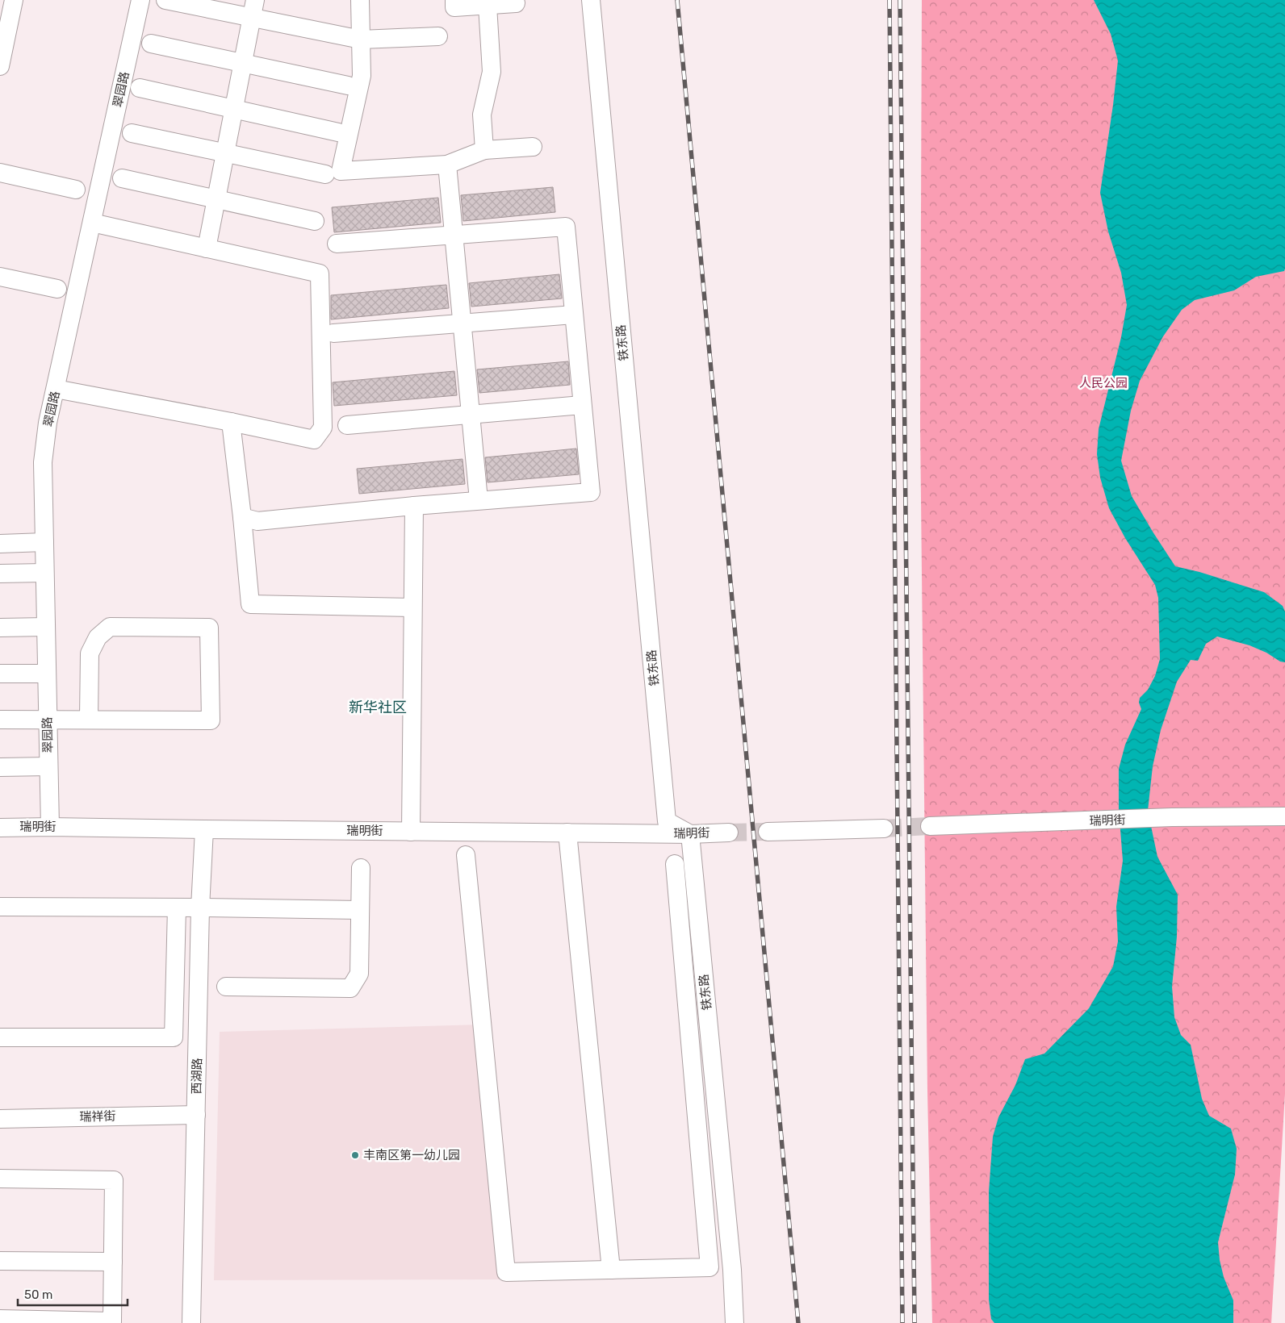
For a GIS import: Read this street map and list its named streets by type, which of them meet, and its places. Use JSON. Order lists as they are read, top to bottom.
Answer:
{
  "streets": {
    "street": [
      "翠园路",
      "铁东路",
      "瑞明街",
      "西湖路",
      "瑞祥街"
    ]
  },
  "crossings": [
    ["翠园路", "瑞明街"],
    ["铁东路", "瑞明街"],
    ["瑞明街", "西湖路"],
    ["西湖路", "瑞祥街"]
  ],
  "districts": ["新华社区"],
  "parks": ["人民公园"],
  "places": ["丰南区第一幼儿园"],
  "scale_bar": "50 m"
}
